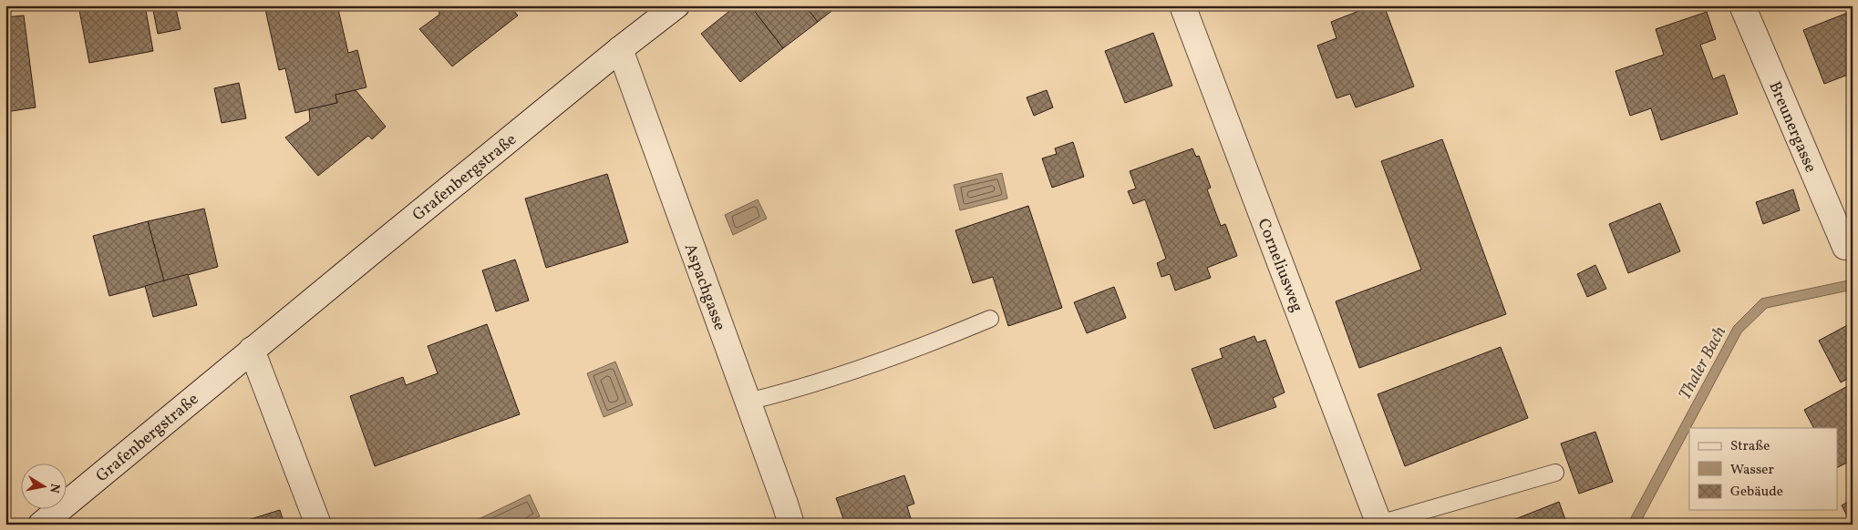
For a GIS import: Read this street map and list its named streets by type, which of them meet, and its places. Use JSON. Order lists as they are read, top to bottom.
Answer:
{
  "streets": {
    "street": [
      "Breunergasse",
      "Grafenbergstraße",
      "Corneliusweg",
      "Aspachgasse"
    ]
  },
  "crossings": [
    ["Grafenbergstraße", "Aspachgasse"]
  ],
  "water": ["Thaler Bach"],
  "legend": ["Straße", "Wasser", "Gebäude"],
  "north": "right"
}
